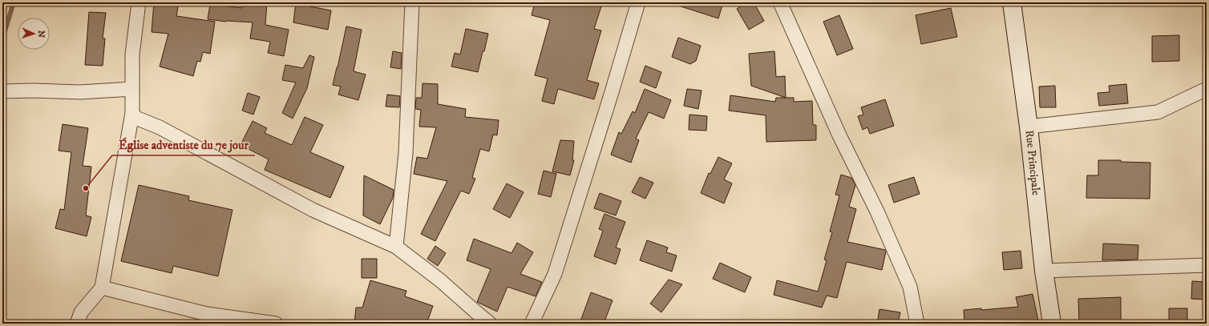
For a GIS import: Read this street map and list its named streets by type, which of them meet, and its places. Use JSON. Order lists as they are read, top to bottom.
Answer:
{
  "streets": {
    "main road": ["Rue Principale"]
  },
  "places": ["Église adventiste du 7e jour"],
  "north": "right"
}
